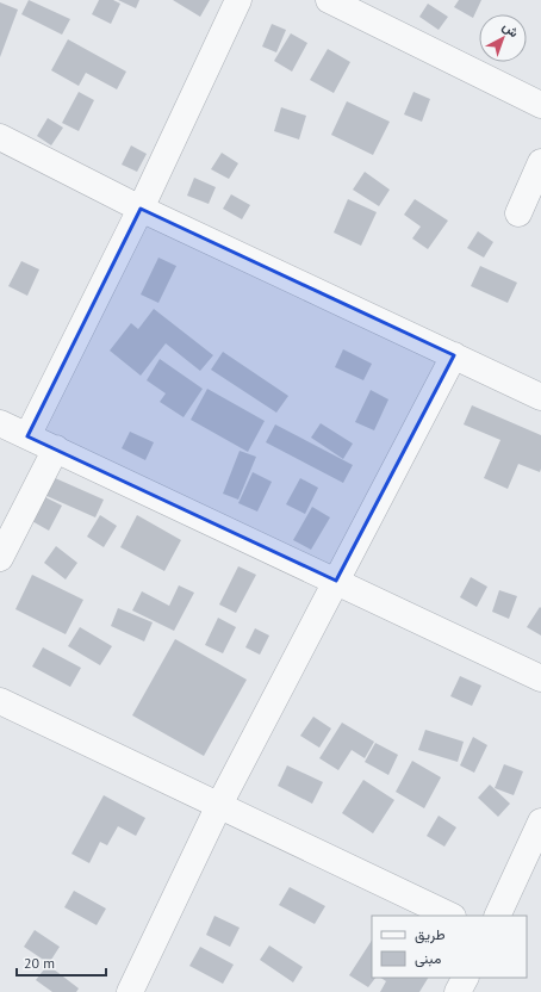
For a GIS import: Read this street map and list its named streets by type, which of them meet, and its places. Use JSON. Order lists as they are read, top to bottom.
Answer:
{
  "legend": ["طريق", "مبنى"],
  "scale_bar": "20 m",
  "north": "top right"
}
